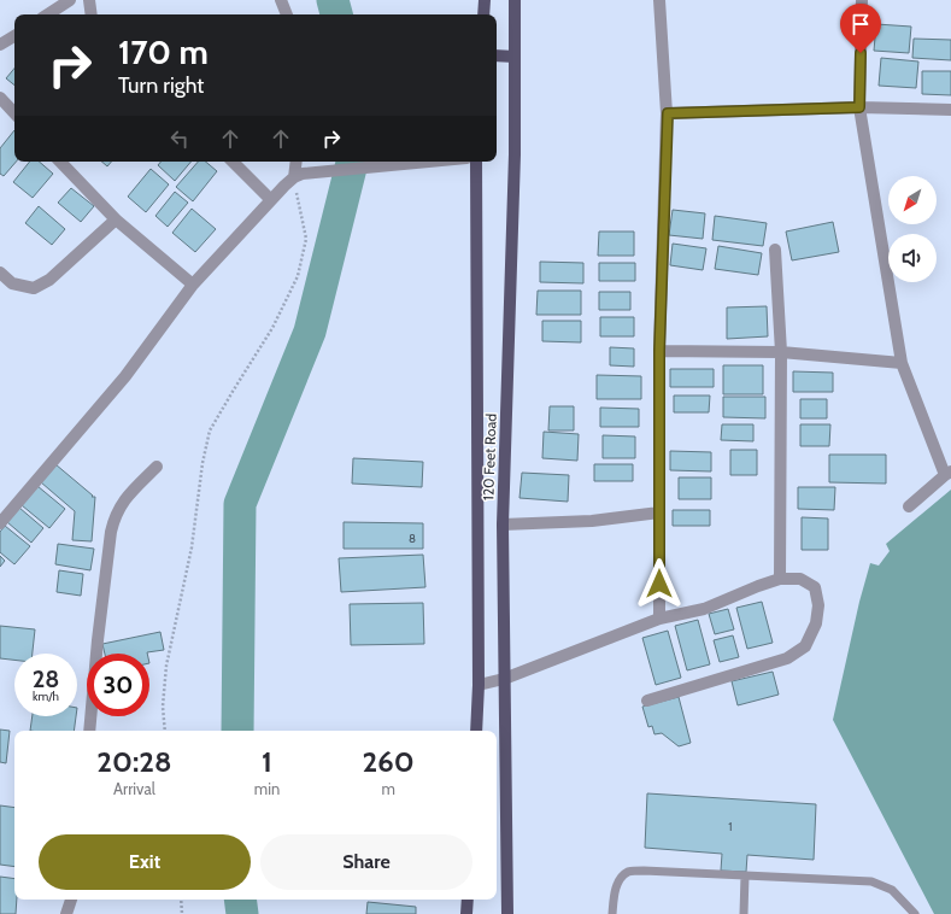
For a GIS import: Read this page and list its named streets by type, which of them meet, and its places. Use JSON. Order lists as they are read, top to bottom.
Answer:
{
  "streets": {
    "main road": ["120 Feet Road"]
  },
  "house_numbers": ["8", "1"],
  "north": "bottom left",
  "page": {
    "turn": ["170 m", "Turn right"],
    "speed": "28 km/h",
    "limit": "30",
    "eta": [
      "20:28",
      "Arrival",
      "1",
      "min",
      "260",
      "m"
    ],
    "buttons": ["Exit", "Share"]
  }
}
